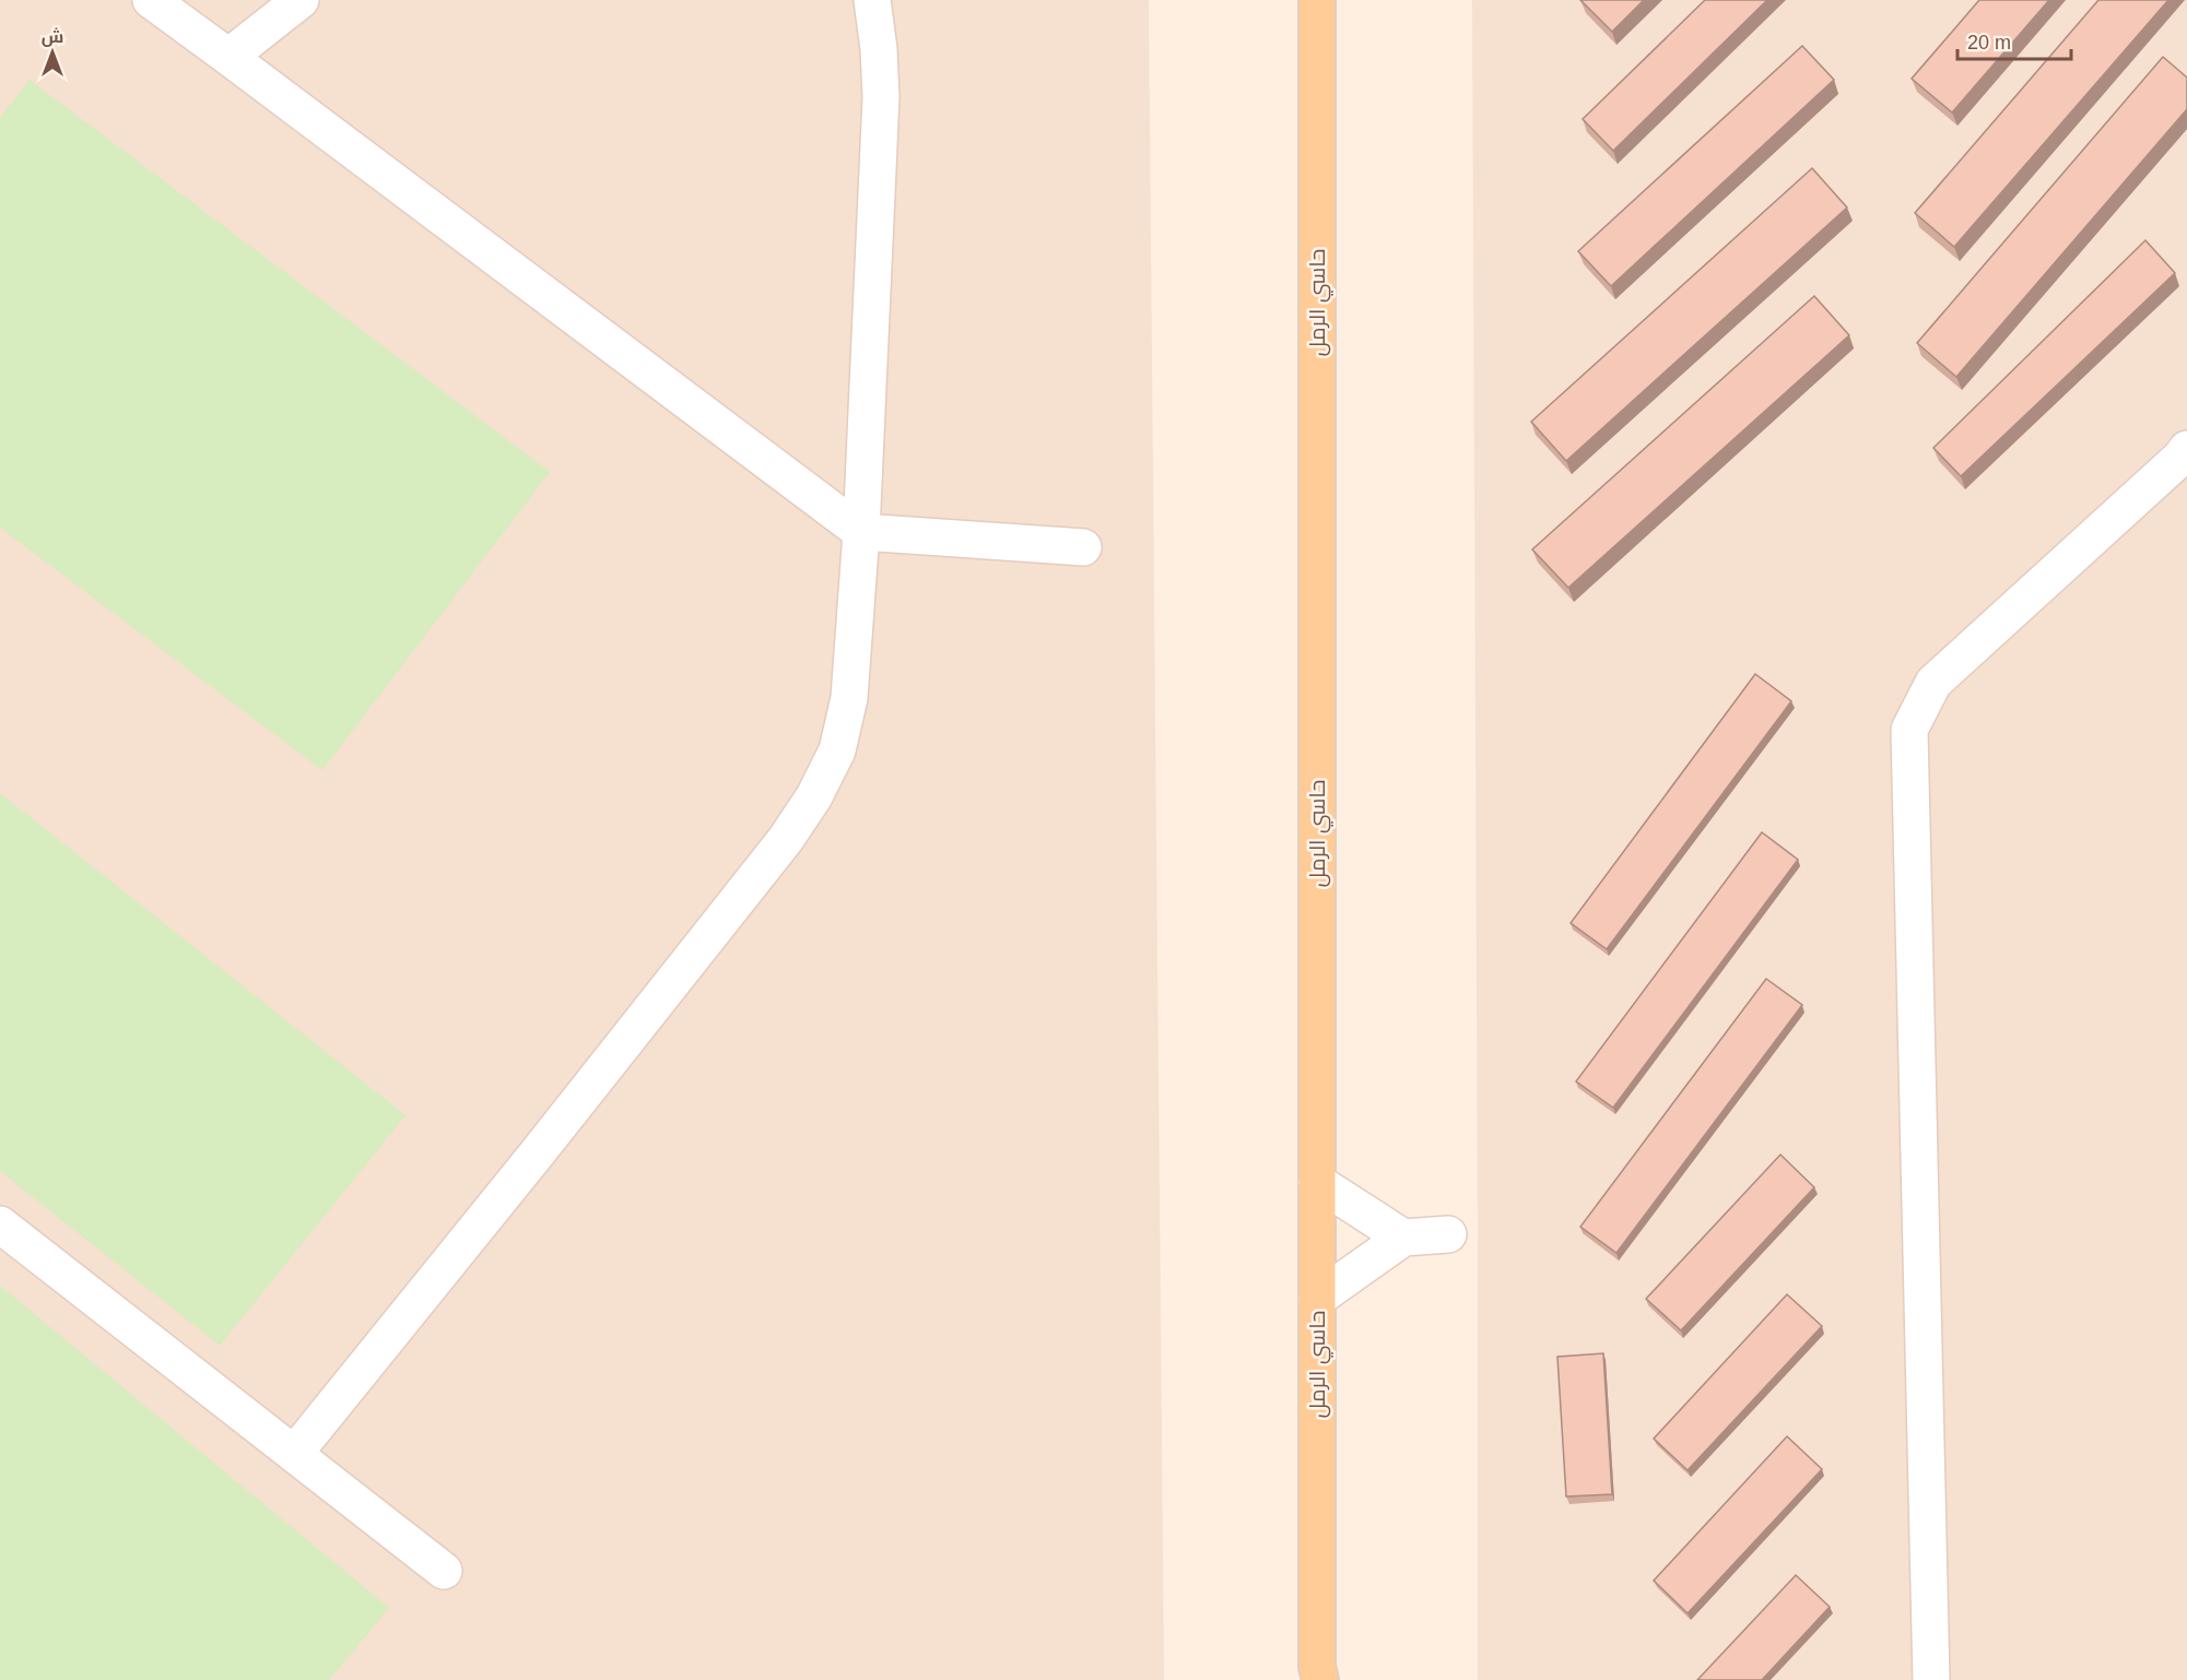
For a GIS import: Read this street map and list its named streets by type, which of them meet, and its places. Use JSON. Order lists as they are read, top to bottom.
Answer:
{
  "streets": {
    "main road": ["حاسي الرمل"]
  },
  "scale_bar": "20 m",
  "north": "top"
}
